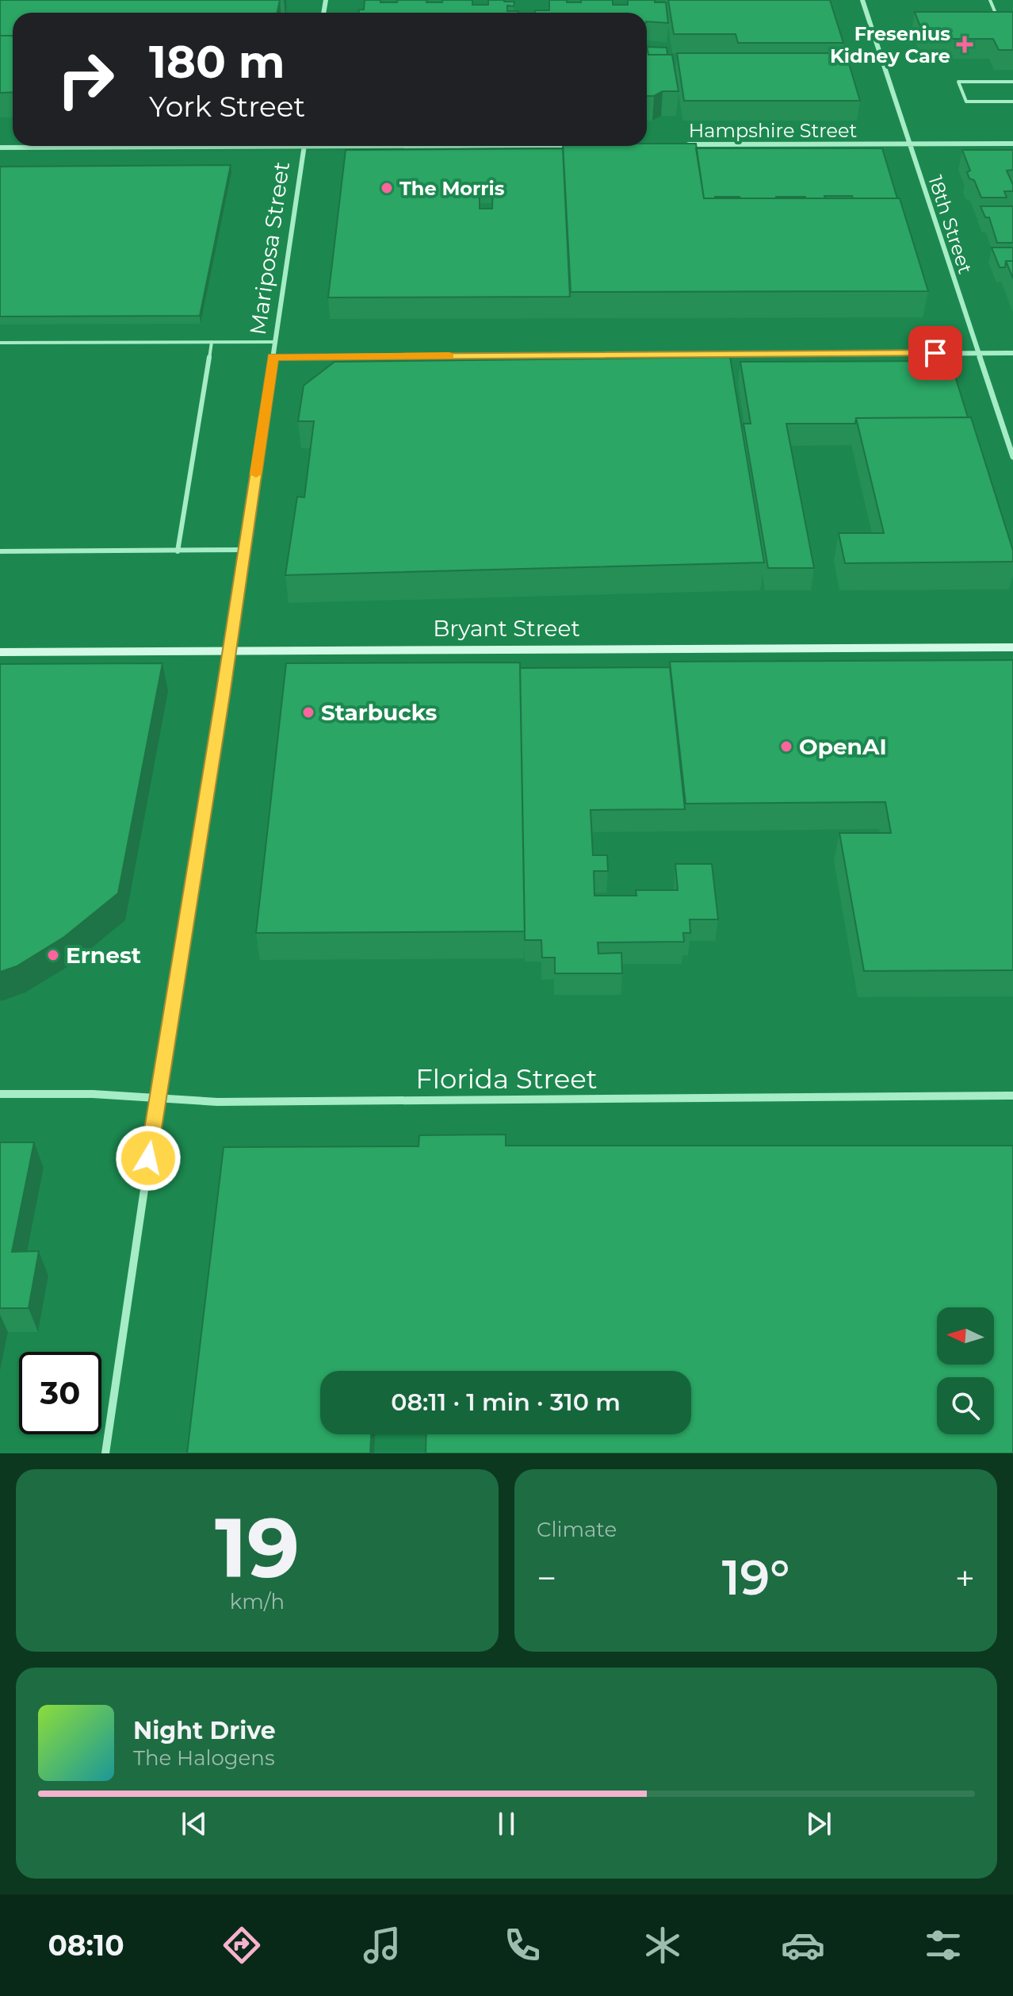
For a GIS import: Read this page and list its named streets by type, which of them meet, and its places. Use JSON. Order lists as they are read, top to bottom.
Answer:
{
  "streets": {
    "street": [
      "Hampshire Street",
      "18th Street",
      "Mariposa Street",
      "Bryant Street",
      "Florida Street"
    ]
  },
  "crossings": [
    ["Hampshire Street", "18th Street"],
    ["Mariposa Street", "Bryant Street"],
    ["Mariposa Street", "Florida Street"]
  ],
  "places": {
    "health": ["Fresenius Kidney Care"],
    "other": [
      "The Morris",
      "Starbucks",
      "OpenAI",
      "Ernest"
    ]
  },
  "north": "left",
  "page": {
    "turn": ["180 m", "York Street"],
    "limit": "30",
    "trip": "08:11 · 1 min · 310 m",
    "tile": [
      ["19", "km/h"],
      "Climate"
    ],
    "heat": ["−", "19°", "+"],
    "song": ["Night Drive", "The Halogens"],
    "tabs": "08:10"
  }
}
